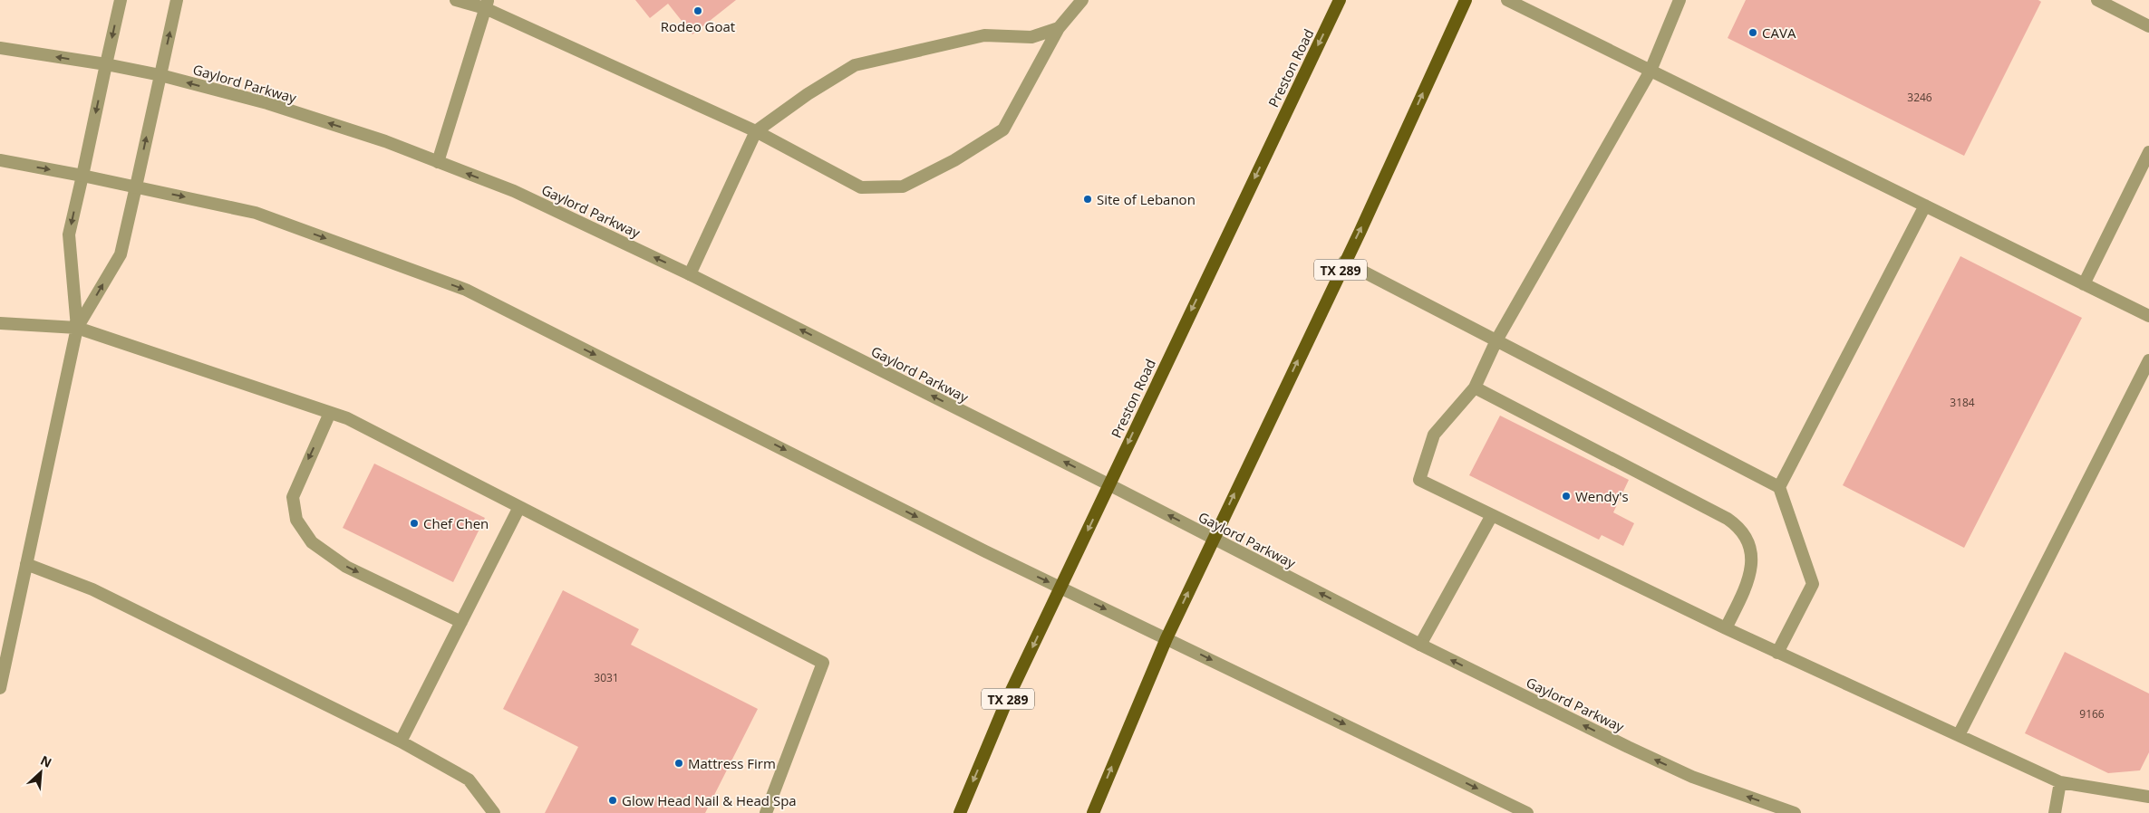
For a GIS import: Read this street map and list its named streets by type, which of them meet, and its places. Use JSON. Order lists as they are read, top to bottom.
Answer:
{
  "streets": {
    "main road": ["Preston Road", "TX 289"],
    "street": ["Gaylord Parkway"]
  },
  "crossings": [
    ["Preston Road", "Gaylord Parkway"],
    ["Gaylord Parkway", "TX 289"]
  ],
  "one_way": ["Preston Road"],
  "places": [
    "Rodeo Goat",
    "CAVA",
    "Site of Lebanon",
    "Wendy's",
    "Chef Chen",
    "Mattress Firm",
    "Glow Head Nail & Head Spa"
  ],
  "house_numbers": [
    "3246",
    "3184",
    "3031",
    "9166"
  ],
  "north": "top right"
}
